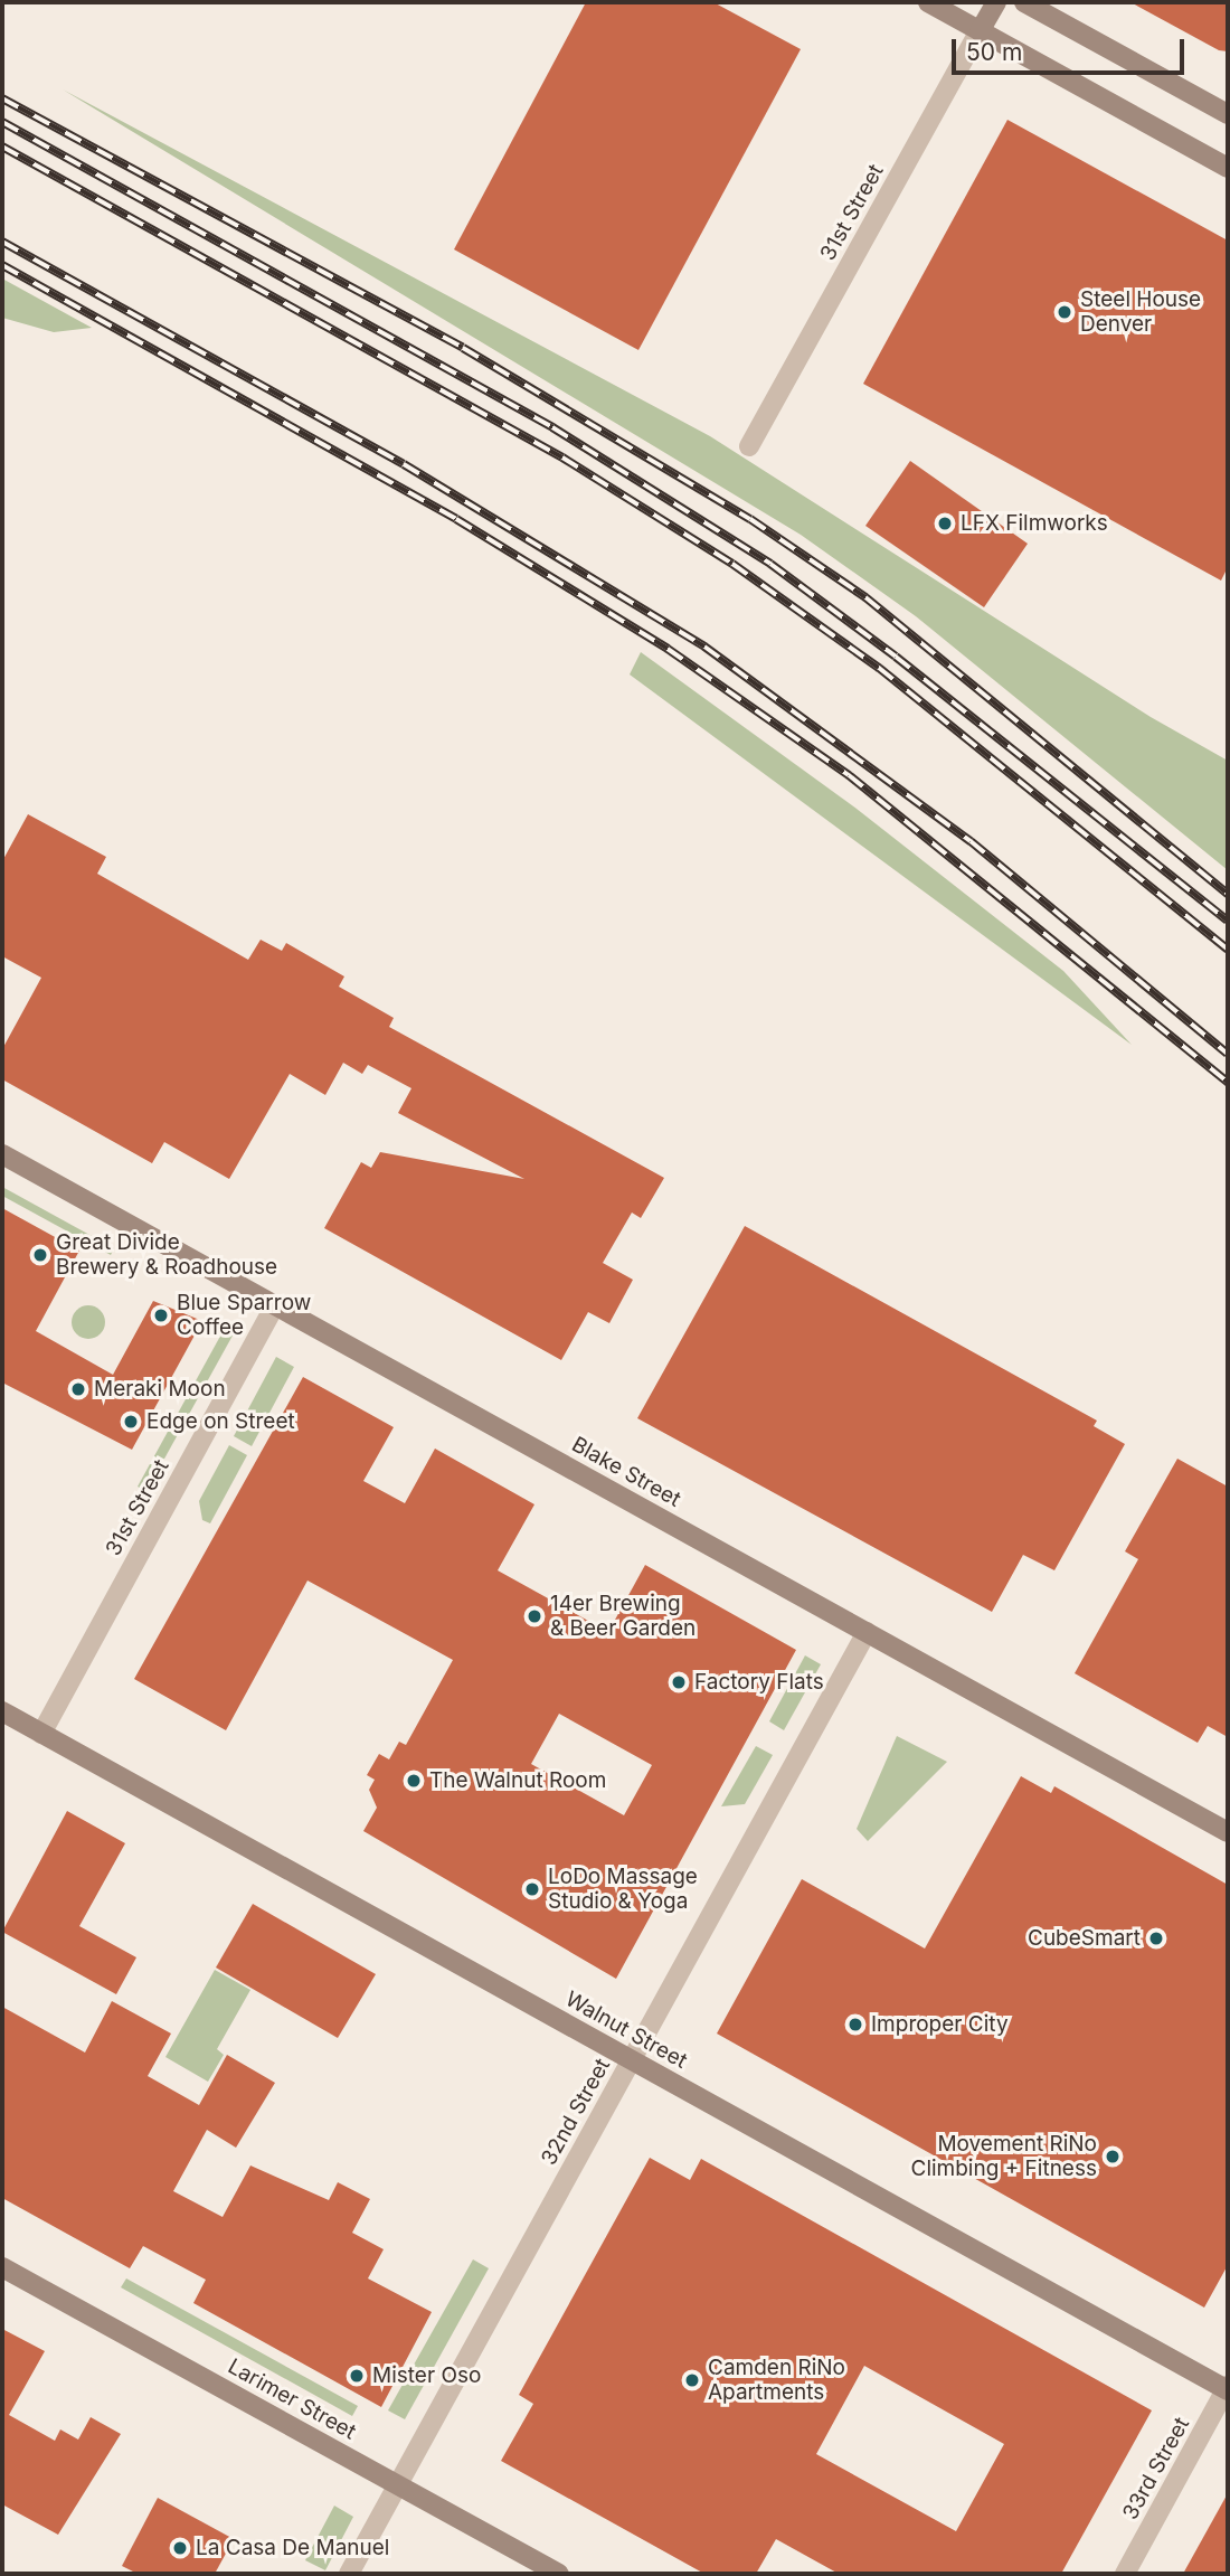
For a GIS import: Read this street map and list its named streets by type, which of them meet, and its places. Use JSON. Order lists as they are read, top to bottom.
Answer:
{
  "streets": {
    "street": [
      "31st Street",
      "Blake Street",
      "Walnut Street",
      "32nd Street",
      "Larimer Street",
      "33rd Street"
    ]
  },
  "crossings": [
    ["31st Street", "Blake Street"],
    ["31st Street", "Walnut Street"],
    ["Blake Street", "32nd Street"],
    ["Walnut Street", "32nd Street"],
    ["Walnut Street", "33rd Street"],
    ["32nd Street", "Larimer Street"]
  ],
  "places": [
    "Steel House Denver",
    "LFX Filmworks",
    "Great Divide Brewery & Roadhouse",
    "Blue Sparrow Coffee",
    "Meraki Moon",
    "Edge on Street",
    "14er Brewing & Beer Garden",
    "Factory Flats",
    "The Walnut Room",
    "LoDo Massage Studio & Yoga",
    "CubeSmart",
    "Improper City",
    "Movement RiNo Climbing + Fitness",
    "Mister Oso",
    "Camden RiNo Apartments",
    "La Casa De Manuel"
  ],
  "scale_bar": "50 m"
}
